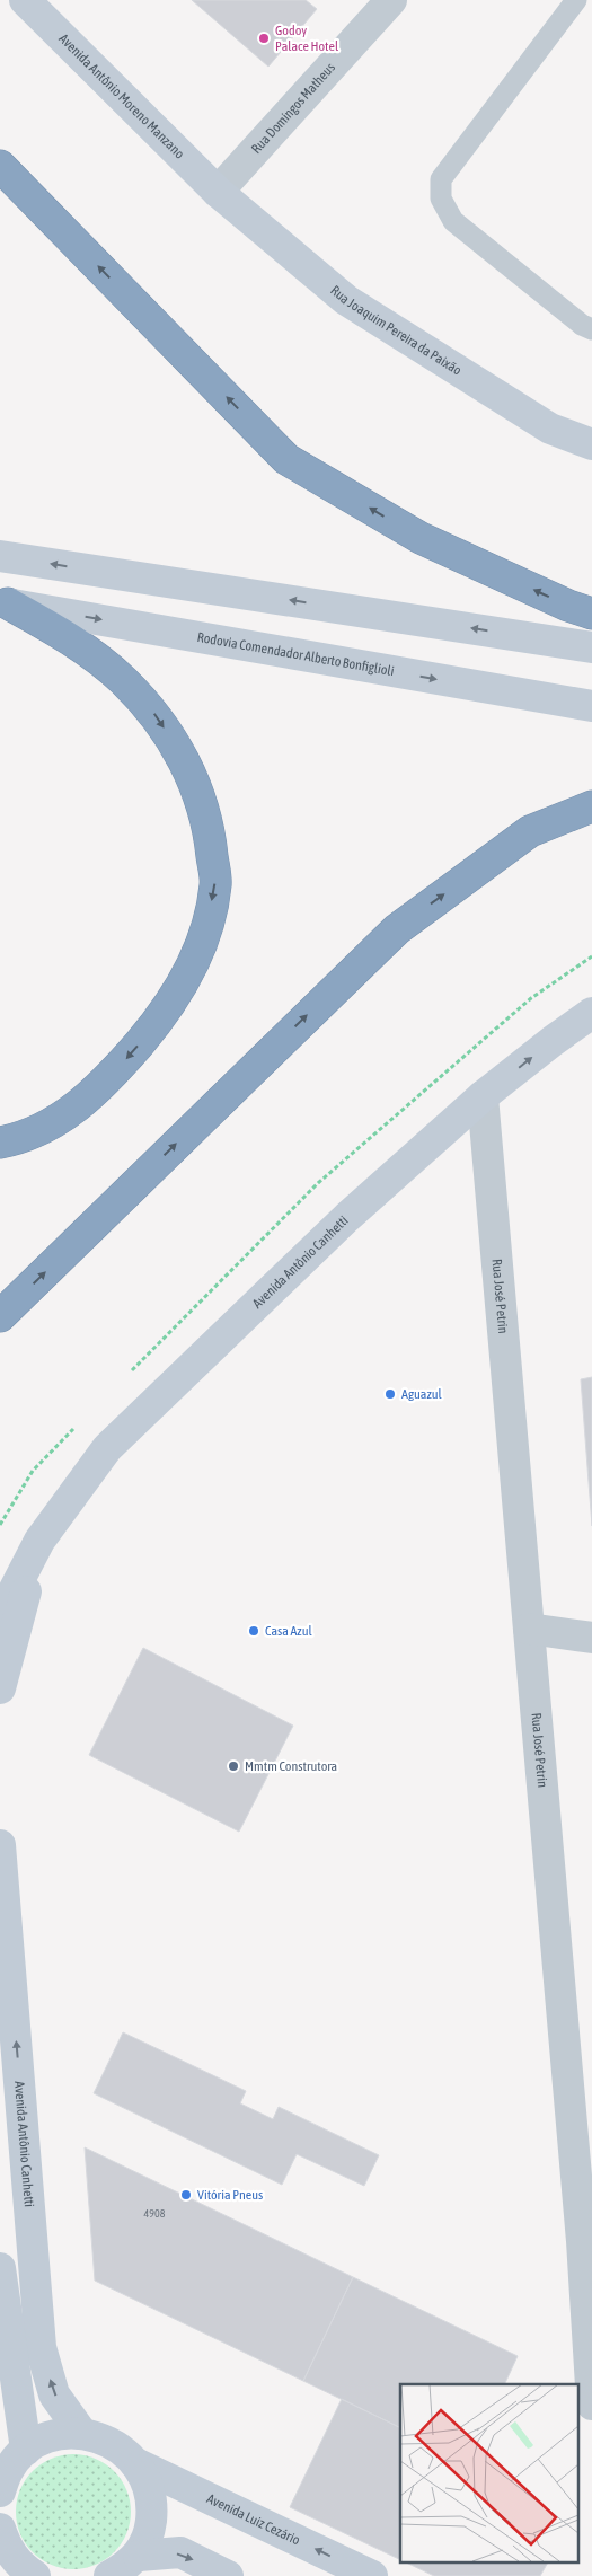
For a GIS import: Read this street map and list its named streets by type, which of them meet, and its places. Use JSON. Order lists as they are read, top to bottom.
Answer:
{
  "streets": {
    "street": [
      "Avenida Antônio Moreno Manzano",
      "Rua Domingos Matheus",
      "Rua Joaquim Pereira da Paixão",
      "Rodovia Comendador Alberto Bonfiglioli",
      "Avenida Antônio Canhetti",
      "Rua José Petrin",
      "Avenida Luiz Cezário"
    ]
  },
  "crossings": [
    ["Avenida Antônio Moreno Manzano", "Rua Domingos Matheus"],
    ["Avenida Antônio Moreno Manzano", "Rua Joaquim Pereira da Paixão"],
    ["Rua Domingos Matheus", "Rua Joaquim Pereira da Paixão"],
    ["Avenida Antônio Canhetti", "Rua José Petrin"]
  ],
  "one_way": ["Avenida Antônio Canhetti"],
  "places": [
    "Godoy Palace Hotel",
    "Aguazul",
    "Casa Azul",
    "Mmtm Construtora",
    "Vitória Pneus"
  ],
  "house_numbers": ["4908"]
}
